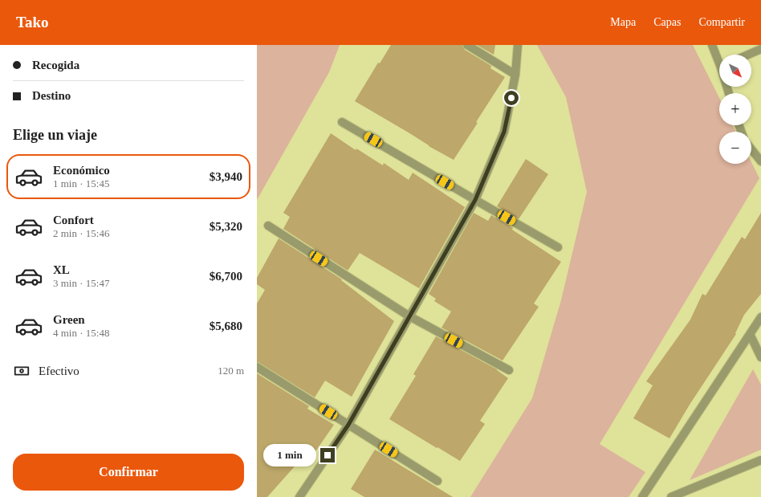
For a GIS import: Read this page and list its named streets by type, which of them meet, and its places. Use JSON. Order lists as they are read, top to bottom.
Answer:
{
  "north": "bottom right",
  "page": {
    "header": "Tako",
    "nav": ["Mapa", "Capas", "Compartir"],
    "banner": ["Recogida", "Destino"],
    "map_buttons": ["+", "−"],
    "heading": "Elige un viaje",
    "list": [
      {
        "name": "Económico",
        "note": "1 min · 15:45",
        "value": "$3,940"
      },
      {
        "name": "Confort",
        "note": "2 min · 15:46",
        "value": "$5,320"
      },
      {
        "name": "XL",
        "note": "3 min · 15:47",
        "value": "$6,700"
      },
      {
        "name": "Green",
        "note": "4 min · 15:48",
        "value": "$5,680"
      }
    ],
    "pay": ["Efectivo", "120 m"],
    "bubble": "1 min",
    "buttons": "Confirmar"
  }
}
